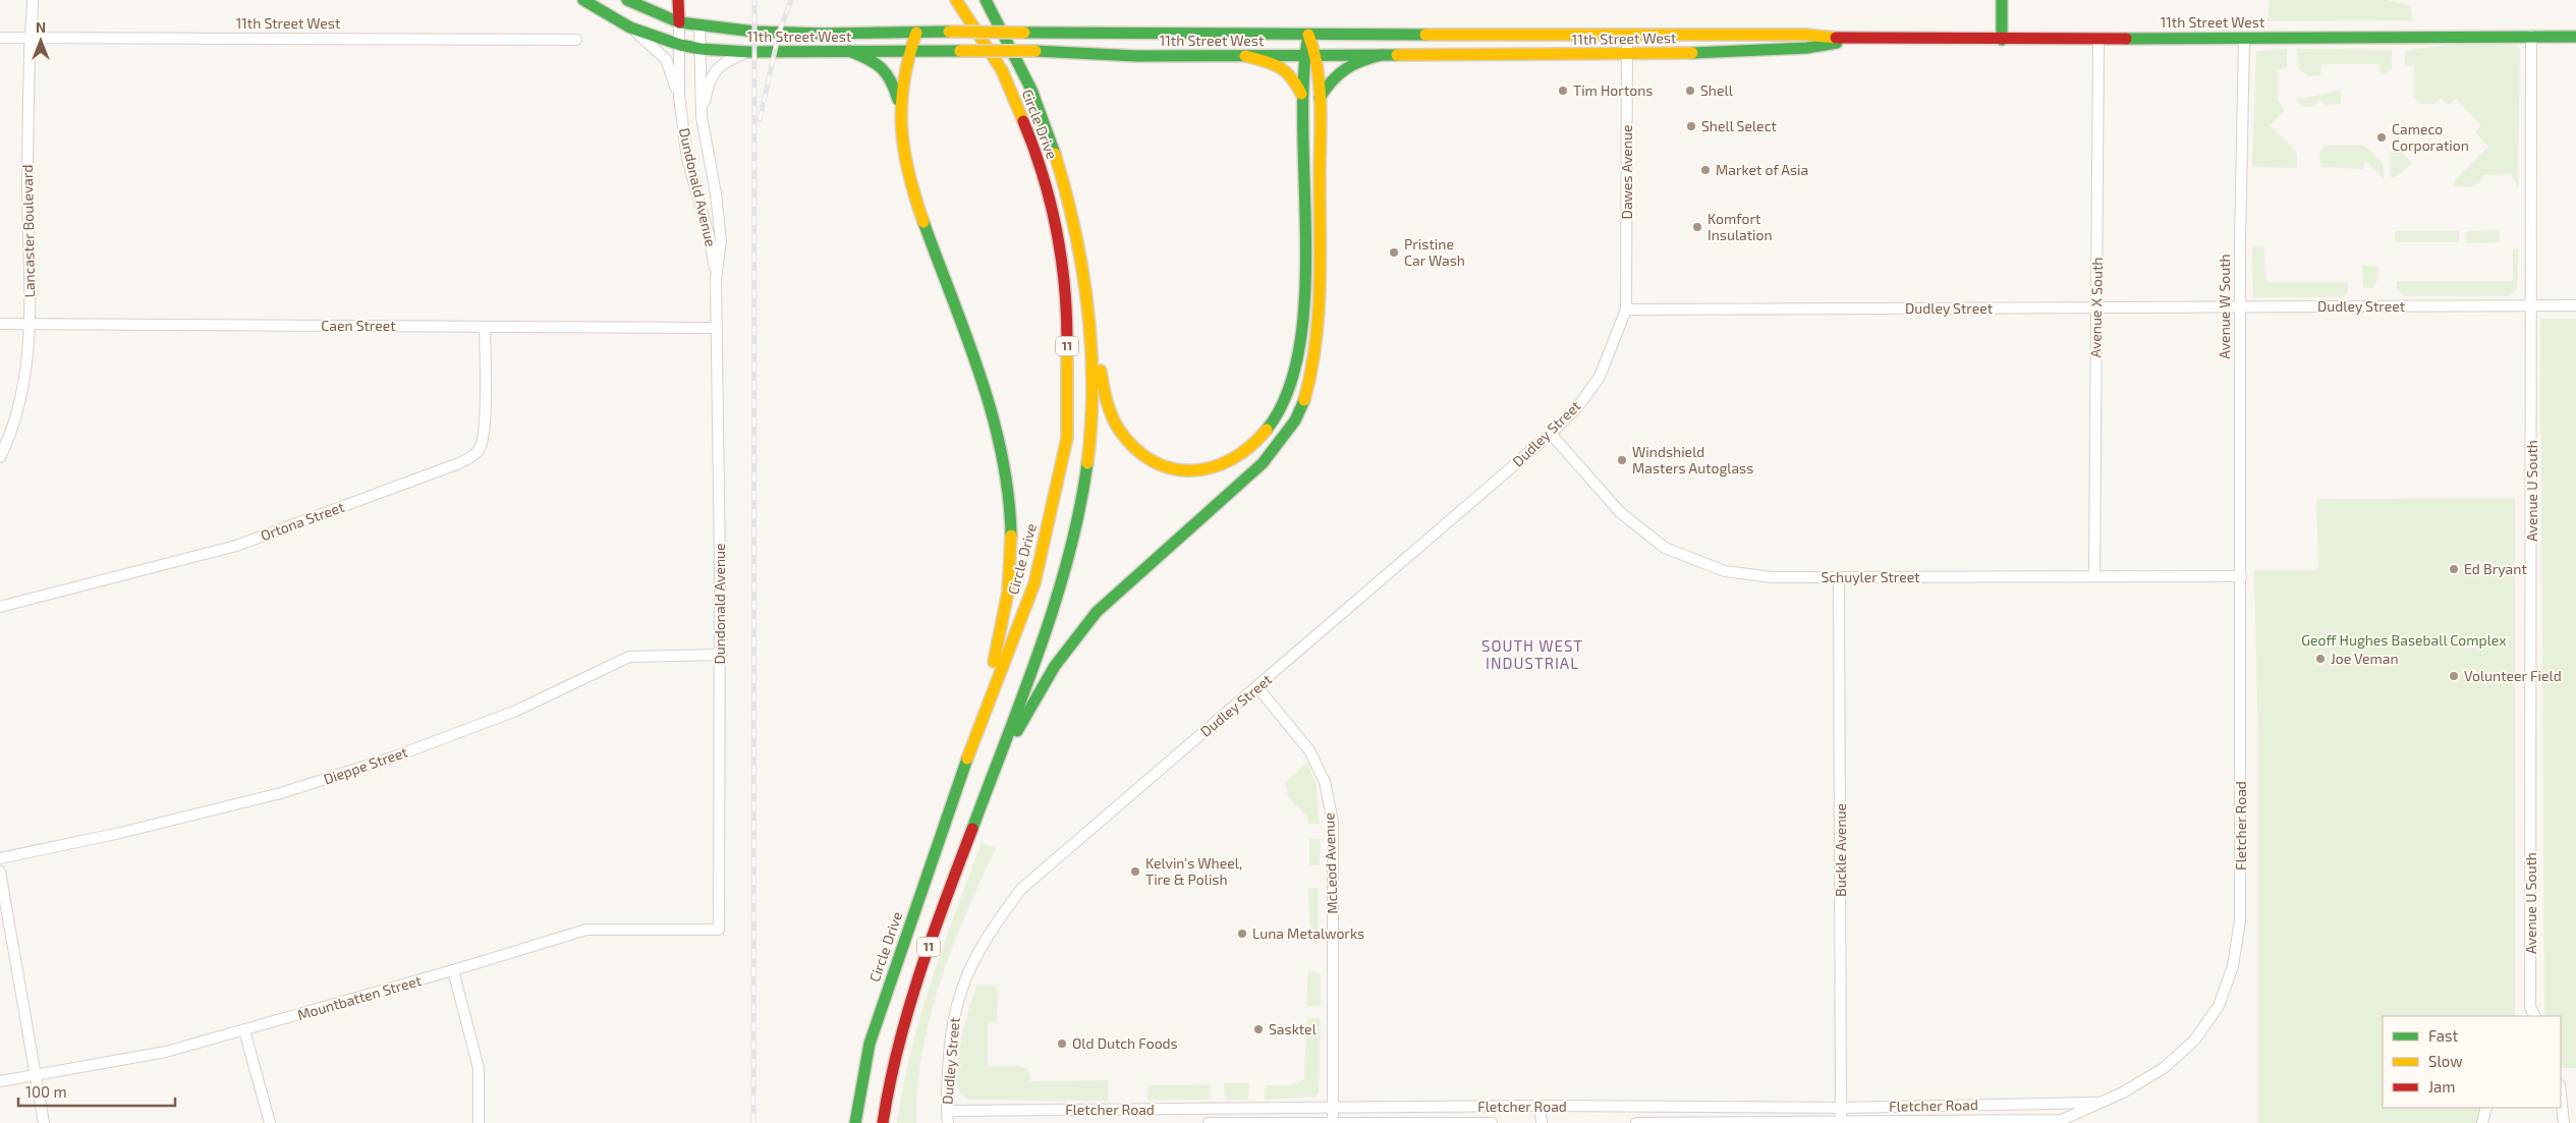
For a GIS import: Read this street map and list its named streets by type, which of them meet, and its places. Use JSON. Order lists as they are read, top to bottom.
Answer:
{
  "streets": {
    "main road": ["11th Street West", "Circle Drive", "11"],
    "street": [
      "Dawes Avenue",
      "Dundonald Avenue",
      "Lancaster Boulevard",
      "Avenue W South",
      "Dudley Street",
      "Avenue X South",
      "Caen Street",
      "Avenue U South",
      "Ortona Street",
      "Schuyler Street",
      "Dieppe Street",
      "Fletcher Road",
      "Buckle Avenue",
      "McLeod Avenue",
      "Mountbatten Street"
    ]
  },
  "crossings": [
    ["11th Street West", "Dawes Avenue"],
    ["11th Street West", "Dundonald Avenue"],
    ["11th Street West", "Lancaster Boulevard"],
    ["11th Street West", "Avenue W South"],
    ["11th Street West", "Avenue X South"],
    ["11th Street West", "Avenue U South"],
    ["Dawes Avenue", "Dudley Street"],
    ["Dundonald Avenue", "Caen Street"],
    ["Dundonald Avenue", "Dieppe Street"],
    ["Dundonald Avenue", "Mountbatten Street"],
    ["Lancaster Boulevard", "Caen Street"],
    ["Avenue W South", "Dudley Street"],
    ["Avenue W South", "Schuyler Street"],
    ["Avenue W South", "Fletcher Road"],
    ["Dudley Street", "Avenue X South"],
    ["Dudley Street", "Avenue U South"],
    ["Dudley Street", "Schuyler Street"],
    ["Dudley Street", "Fletcher Road"],
    ["Dudley Street", "McLeod Avenue"],
    ["Avenue X South", "Schuyler Street"],
    ["Caen Street", "Ortona Street"],
    ["Schuyler Street", "Fletcher Road"],
    ["Schuyler Street", "Buckle Avenue"],
    ["Fletcher Road", "Buckle Avenue"],
    ["Fletcher Road", "McLeod Avenue"]
  ],
  "districts": ["SOUTH WEST INDUSTRIAL"],
  "parks": ["Geoff Hughes Baseball Complex"],
  "places": [
    "Tim Hortons",
    "Shell",
    "Shell Select",
    "Cameco Corporation",
    "Market of Asia",
    "Komfort Insulation",
    "Pristine Car Wash",
    "Windshield Masters Autoglass",
    "Ed Bryant",
    "Joe Veman",
    "Volunteer Field",
    "Kelvin's Wheel, Tire & Polish",
    "Luna Metalworks",
    "Sasktel",
    "Old Dutch Foods"
  ],
  "legend": ["Fast", "Slow", "Jam"],
  "scale_bar": "100 m",
  "north": "top"
}
